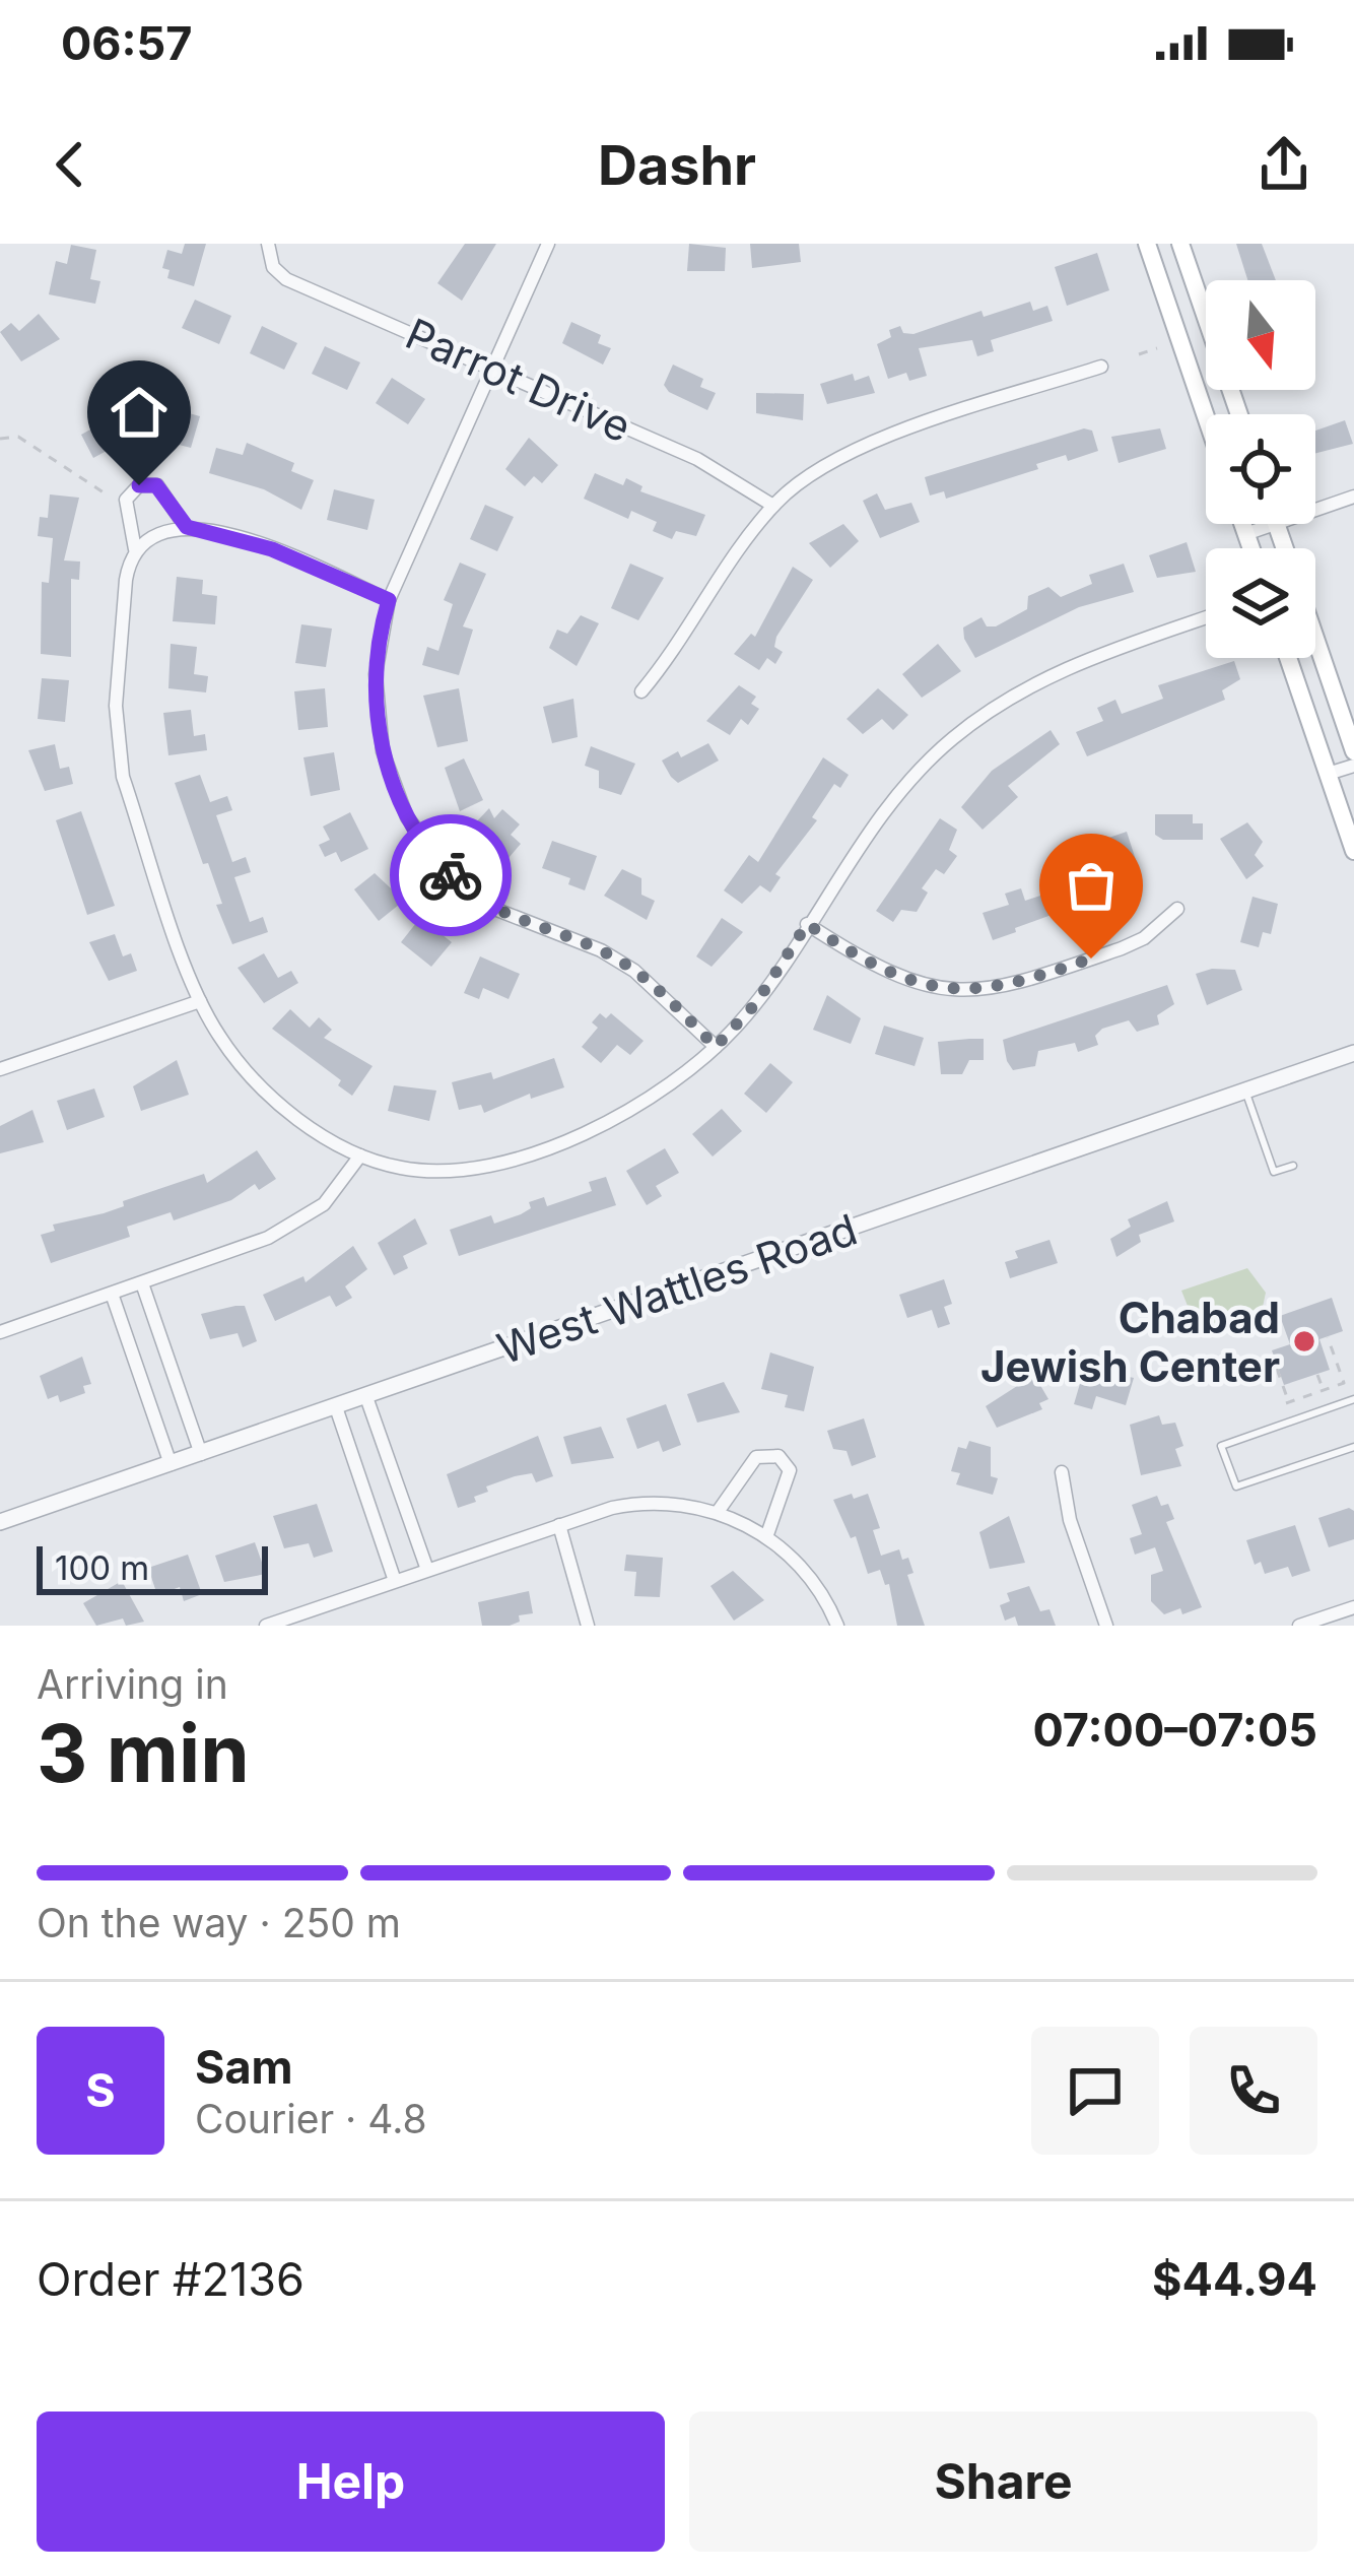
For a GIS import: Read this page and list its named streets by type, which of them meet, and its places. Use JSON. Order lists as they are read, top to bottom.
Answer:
{
  "streets": {
    "street": ["Parrot Drive", "West Wattles Road"]
  },
  "places": ["Chabad Jewish Center"],
  "scale_bar": "100 m",
  "north": "bottom",
  "page": {
    "status": "06:57",
    "header": "Dashr",
    "scale": "100 m",
    "heading": ["3 min", "Arriving in", "07:00–07:05"],
    "panel": [
      "Sam",
      "Courier · 4.8",
      "Order #2136",
      "$44.94"
    ],
    "bar": "On the way · 250 m",
    "round": "S",
    "buttons": ["Help", "Share"]
  }
}
